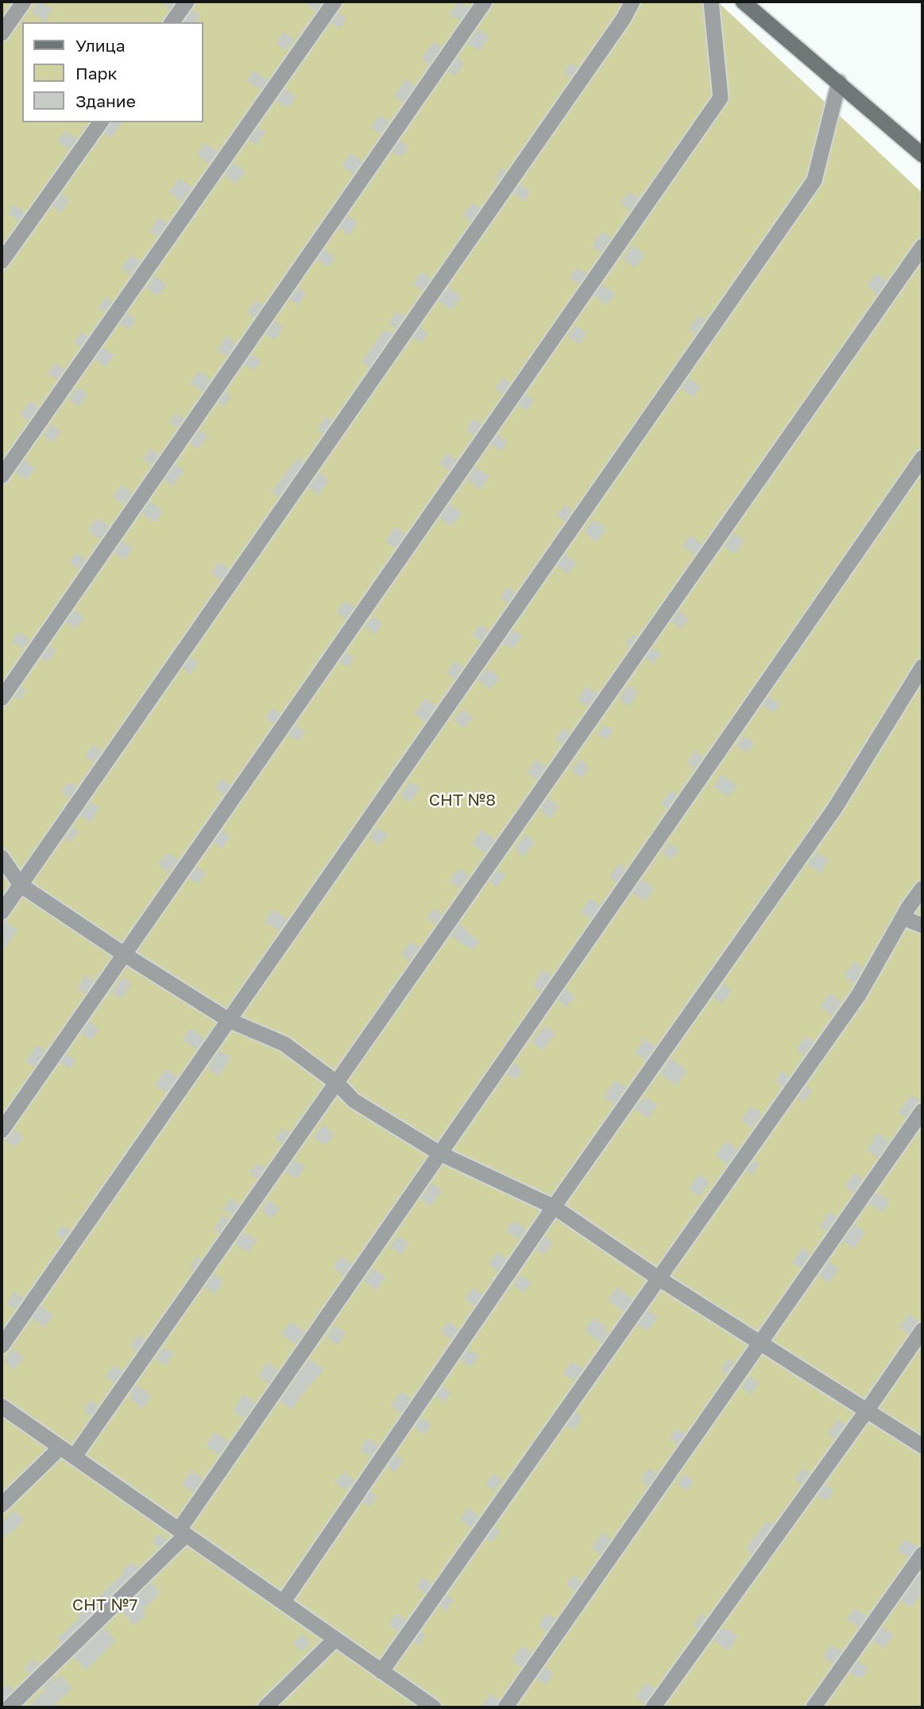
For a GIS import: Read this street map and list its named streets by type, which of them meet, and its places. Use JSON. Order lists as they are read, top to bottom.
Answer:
{
  "parks": ["СНТ №8", "СНТ №7"],
  "legend": ["Улица", "Парк", "Здание"]
}
